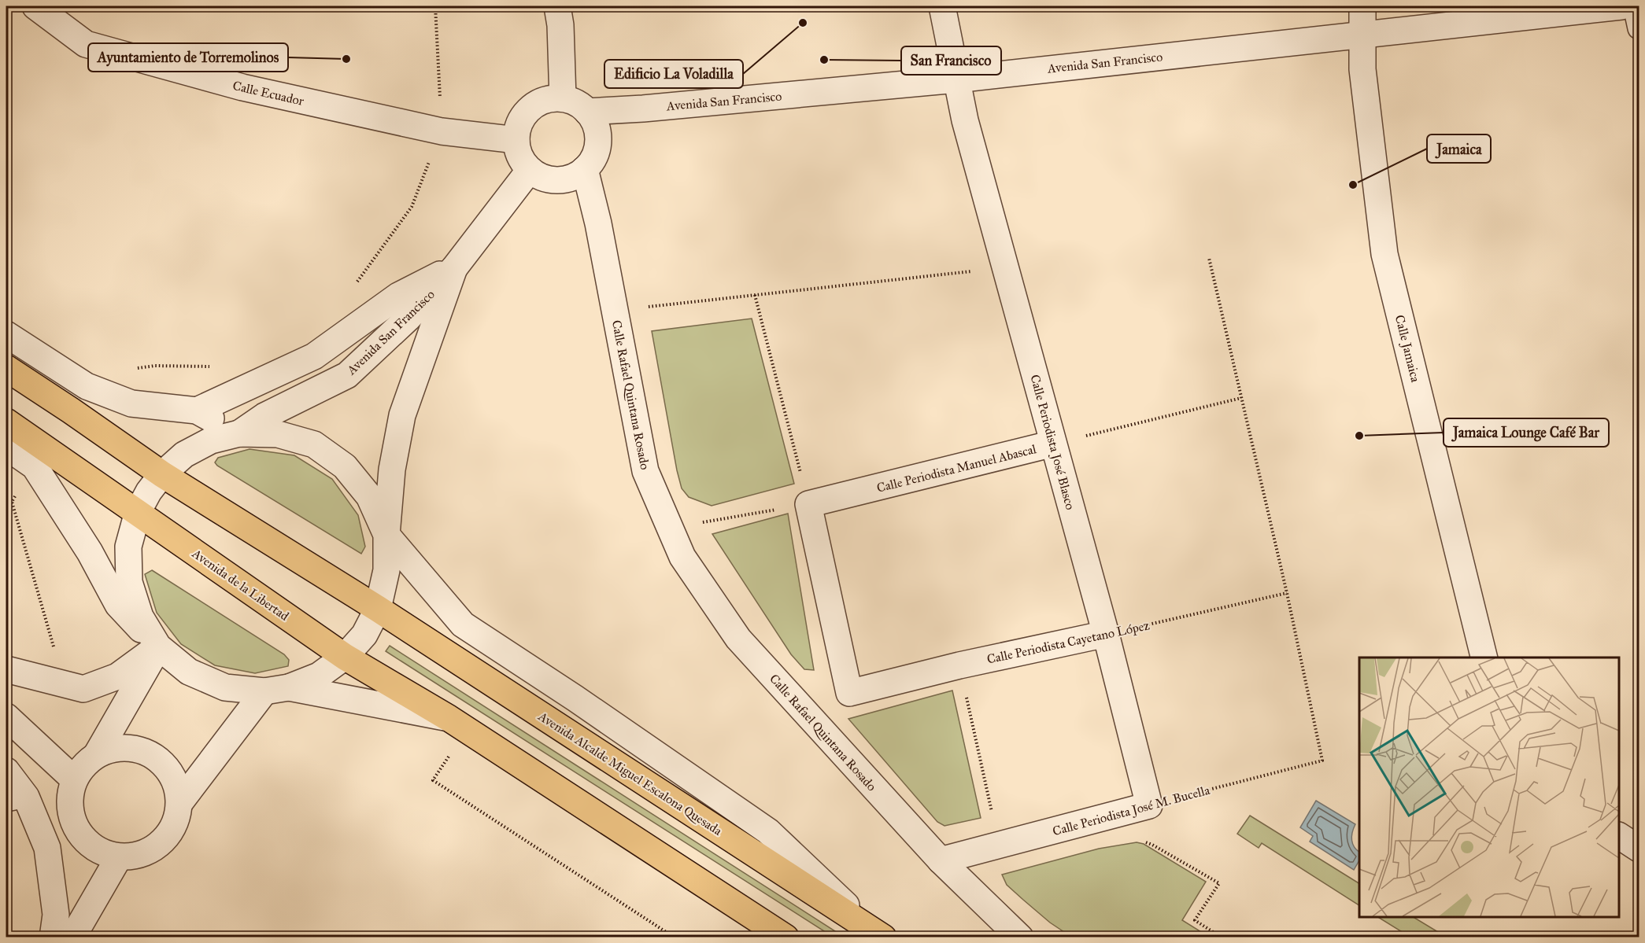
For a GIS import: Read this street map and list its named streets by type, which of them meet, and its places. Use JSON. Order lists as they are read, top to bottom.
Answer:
{
  "streets": {
    "main road": ["Avenida de la Libertad", "Avenida Alcalde Miguel Escalona Quesada"],
    "street": [
      "Avenida San Francisco",
      "Calle Ecuador",
      "Calle Jamaica",
      "Calle Rafael Quintana Rosado",
      "Calle Periodista José Blasco",
      "Calle Periodista Manuel Abascal",
      "Calle Periodista Cayetano López",
      "Calle Periodista José M. Bucella"
    ]
  },
  "crossings": [
    ["Avenida San Francisco", "Calle Ecuador"],
    ["Avenida San Francisco", "Calle Jamaica"],
    ["Avenida San Francisco", "Calle Rafael Quintana Rosado"],
    ["Avenida San Francisco", "Calle Periodista José Blasco"],
    ["Calle Ecuador", "Calle Rafael Quintana Rosado"],
    ["Calle Rafael Quintana Rosado", "Calle Periodista José M. Bucella"],
    ["Calle Periodista José Blasco", "Calle Periodista Manuel Abascal"],
    ["Calle Periodista José Blasco", "Calle Periodista Cayetano López"],
    ["Calle Periodista José Blasco", "Calle Periodista José M. Bucella"],
    ["Calle Periodista Manuel Abascal", "Calle Periodista Cayetano López"],
    ["Calle Periodista Cayetano López", "Calle Periodista José M. Bucella"]
  ],
  "places": [
    "Edificio La Voladilla",
    "Ayuntamiento de Torremolinos",
    "San Francisco",
    "Jamaica",
    "Jamaica Lounge Café Bar"
  ]
}
